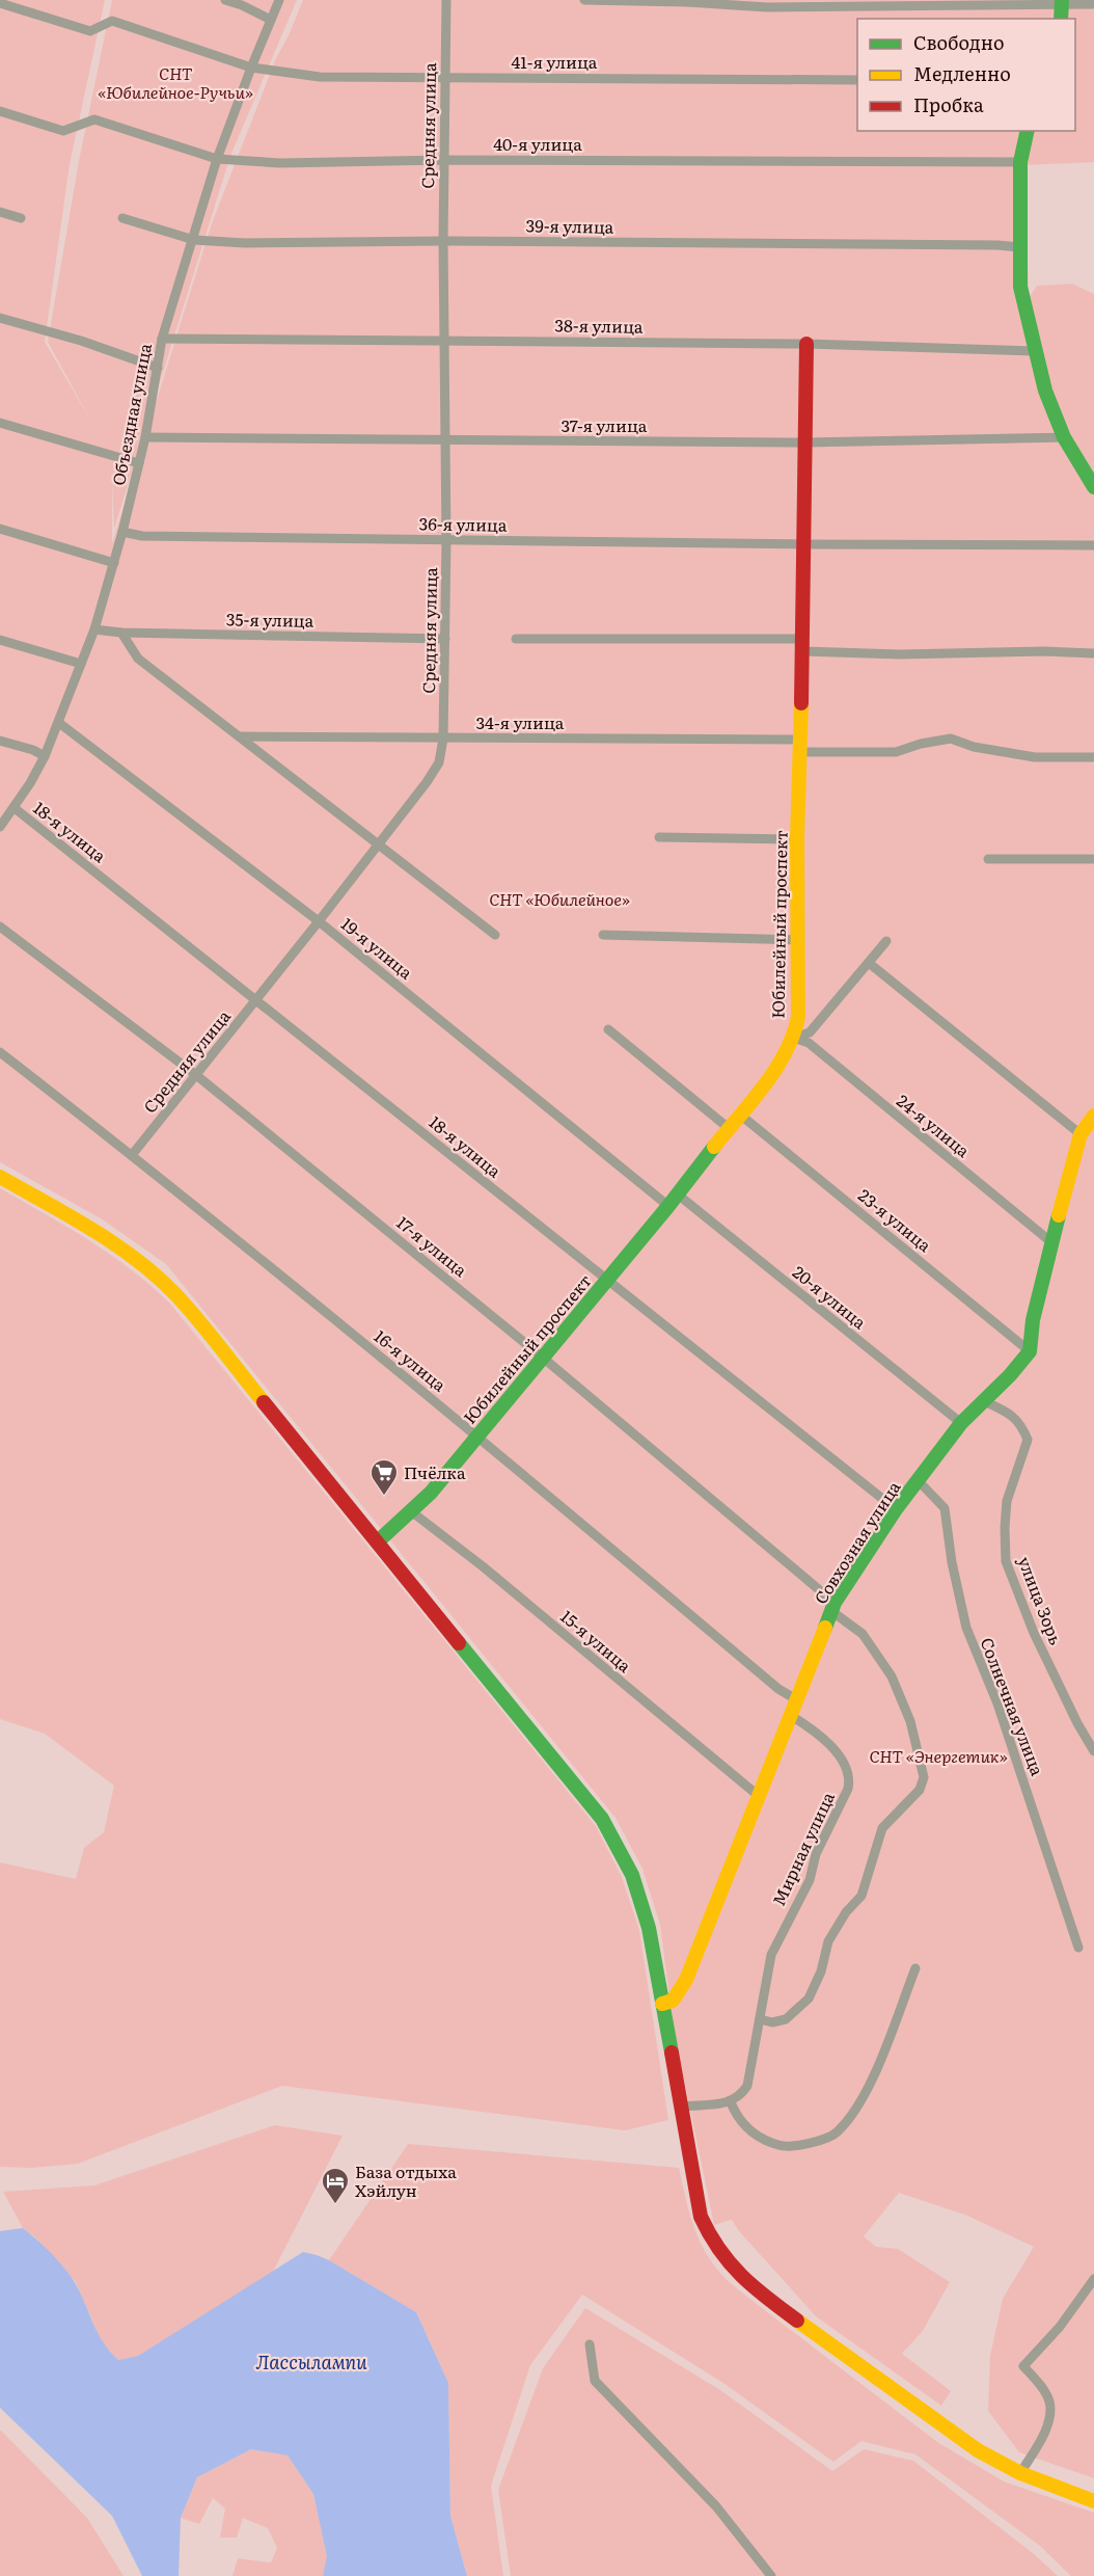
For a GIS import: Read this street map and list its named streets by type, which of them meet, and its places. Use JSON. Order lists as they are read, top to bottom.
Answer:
{
  "streets": {
    "street": [
      "41-я улица",
      "Средняя улица",
      "40-я улица",
      "39-я улица",
      "38-я улица",
      "Объездная улица",
      "37-я улица",
      "36-я улица",
      "35-я улица",
      "34-я улица",
      "18-я улица",
      "Юбилейный проспект",
      "19-я улица",
      "24-я улица",
      "23-я улица",
      "17-я улица",
      "20-я улица",
      "16-я улица",
      "Совхозная улица",
      "улица Зорь",
      "15-я улица",
      "Солнечная улица",
      "Мирная улица"
    ]
  },
  "crossings": [
    ["41-я улица", "Средняя улица"],
    ["41-я улица", "Объездная улица"],
    ["Средняя улица", "40-я улица"],
    ["Средняя улица", "39-я улица"],
    ["Средняя улица", "38-я улица"],
    ["Средняя улица", "37-я улица"],
    ["Средняя улица", "36-я улица"],
    ["Средняя улица", "35-я улица"],
    ["Средняя улица", "34-я улица"],
    ["Средняя улица", "18-я улица"],
    ["Средняя улица", "19-я улица"],
    ["Средняя улица", "17-я улица"],
    ["Средняя улица", "16-я улица"],
    ["40-я улица", "Объездная улица"],
    ["39-я улица", "Объездная улица"],
    ["38-я улица", "Объездная улица"],
    ["38-я улица", "Юбилейный проспект"],
    ["Объездная улица", "37-я улица"],
    ["Объездная улица", "36-я улица"],
    ["Объездная улица", "35-я улица"],
    ["Объездная улица", "18-я улица"],
    ["Объездная улица", "19-я улица"],
    ["37-я улица", "Юбилейный проспект"],
    ["36-я улица", "Юбилейный проспект"],
    ["34-я улица", "Юбилейный проспект"],
    ["18-я улица", "Юбилейный проспект"],
    ["18-я улица", "Совхозная улица"],
    ["Юбилейный проспект", "19-я улица"],
    ["Юбилейный проспект", "24-я улица"],
    ["Юбилейный проспект", "23-я улица"],
    ["Юбилейный проспект", "17-я улица"],
    ["Юбилейный проспект", "20-я улица"],
    ["Юбилейный проспект", "16-я улица"],
    ["Юбилейный проспект", "15-я улица"],
    ["19-я улица", "20-я улица"],
    ["23-я улица", "Совхозная улица"],
    ["17-я улица", "Совхозная улица"],
    ["17-я улица", "Мирная улица"],
    ["20-я улица", "Совхозная улица"],
    ["16-я улица", "Совхозная улица"],
    ["Совхозная улица", "улица Зорь"],
    ["Совхозная улица", "15-я улица"],
    ["Совхозная улица", "Солнечная улица"],
    ["Совхозная улица", "Мирная улица"]
  ],
  "water": ["Лассылампи"],
  "parks": ["СНТ «Юбилейное-Ручьи»", "СНТ «Юбилейное»", "СНТ «Энергетик»"],
  "places": {
    "supermarket": ["Пчёлка"],
    "hotel": ["База отдыха Хэйлун"]
  },
  "legend": ["Свободно", "Медленно", "Пробка"]
}
